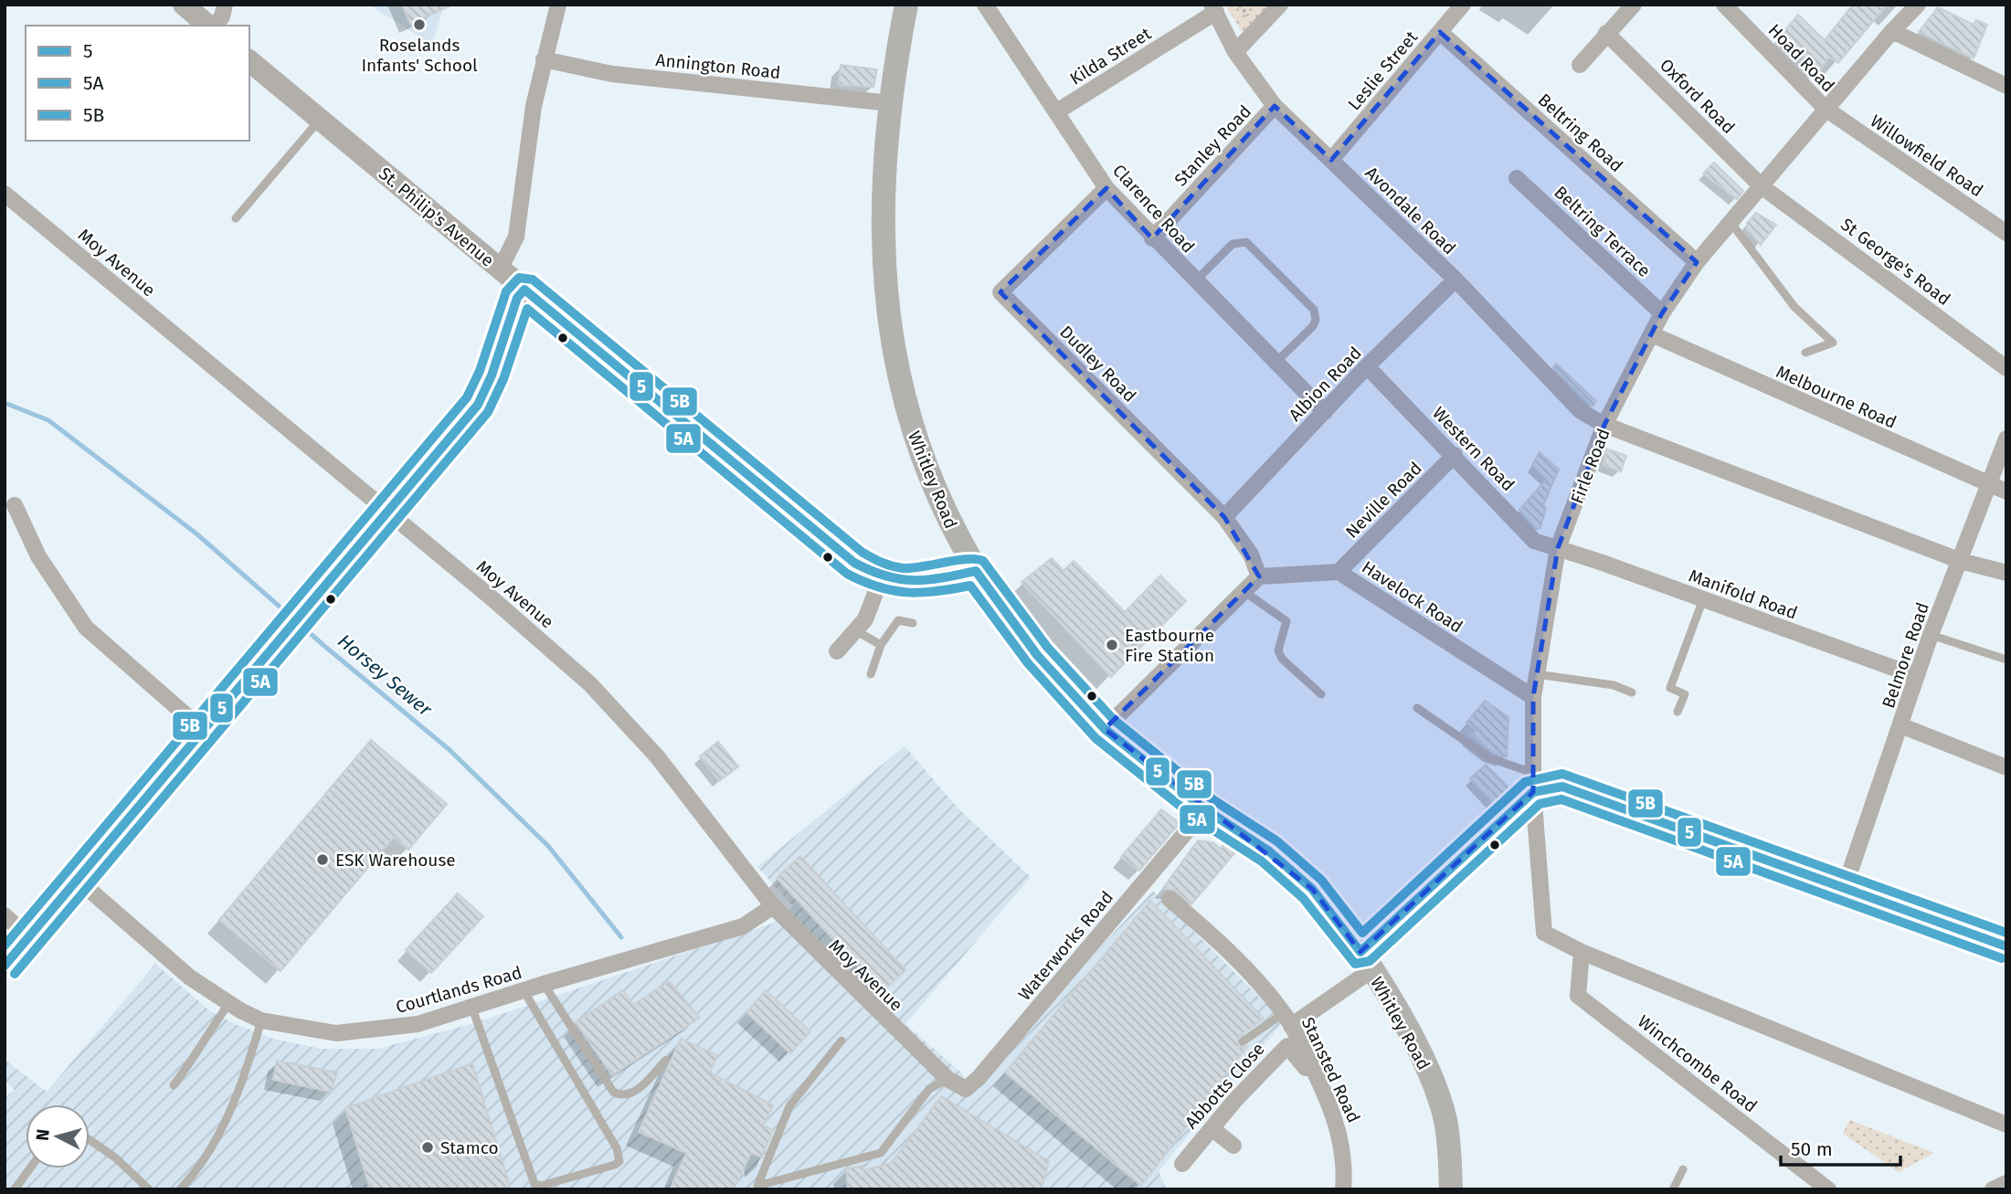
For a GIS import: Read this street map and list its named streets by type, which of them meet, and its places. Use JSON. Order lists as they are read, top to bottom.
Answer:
{
  "streets": {
    "main road": ["Whitley Road"],
    "street": [
      "Kilda Street",
      "Hoad Road",
      "Annington Road",
      "Leslie Street",
      "Oxford Road",
      "Beltring Road",
      "Stanley Road",
      "Willowfield Road",
      "Clarence Road",
      "Avondale Road",
      "St. Philip's Avenue",
      "Beltring Terrace",
      "St George's Road",
      "Moy Avenue",
      "Dudley Road",
      "Albion Road",
      "Melbourne Road",
      "Western Road",
      "Firle Road",
      "Neville Road",
      "Manifold Road",
      "Havelock Road",
      "Belmore Road",
      "Waterworks Road",
      "Courtlands Road",
      "Winchcombe Road",
      "Stansted Road",
      "Abbotts Close"
    ]
  },
  "crossings": [
    ["Kilda Street", "Clarence Road"],
    ["Kilda Street", "Avondale Road"],
    ["Hoad Road", "Willowfield Road"],
    ["Hoad Road", "Firle Road"],
    ["Annington Road", "Whitley Road"],
    ["Leslie Street", "Beltring Road"],
    ["Leslie Street", "Avondale Road"],
    ["Oxford Road", "St George's Road"],
    ["Oxford Road", "Firle Road"],
    ["Beltring Road", "Firle Road"],
    ["Stanley Road", "Clarence Road"],
    ["Stanley Road", "Avondale Road"],
    ["Willowfield Road", "Firle Road"],
    ["Clarence Road", "Dudley Road"],
    ["Clarence Road", "Albion Road"],
    ["Avondale Road", "Albion Road"],
    ["Avondale Road", "Firle Road"],
    ["St. Philip's Avenue", "Whitley Road"],
    ["Beltring Terrace", "Firle Road"],
    ["St George's Road", "Firle Road"],
    ["Moy Avenue", "Waterworks Road"],
    ["Moy Avenue", "Courtlands Road"],
    ["Dudley Road", "Albion Road"],
    ["Dudley Road", "Havelock Road"],
    ["Albion Road", "Western Road"],
    ["Melbourne Road", "Firle Road"],
    ["Melbourne Road", "Belmore Road"],
    ["Western Road", "Firle Road"],
    ["Western Road", "Neville Road"],
    ["Western Road", "Manifold Road"],
    ["Firle Road", "Manifold Road"],
    ["Firle Road", "Havelock Road"],
    ["Firle Road", "Winchcombe Road"],
    ["Whitley Road", "Waterworks Road"],
    ["Neville Road", "Havelock Road"],
    ["Manifold Road", "Belmore Road"],
    ["Stansted Road", "Abbotts Close"]
  ],
  "water": ["Horsey Sewer"],
  "places": [
    "Roselands Infants' School",
    "Eastbourne Fire Station",
    "ESK Warehouse",
    "Stamco"
  ],
  "lines": ["transit line 5B", "transit line 5", "transit line 5A"],
  "legend": ["5", "5A", "5B"],
  "scale_bar": "50 m",
  "north": "left"
}
